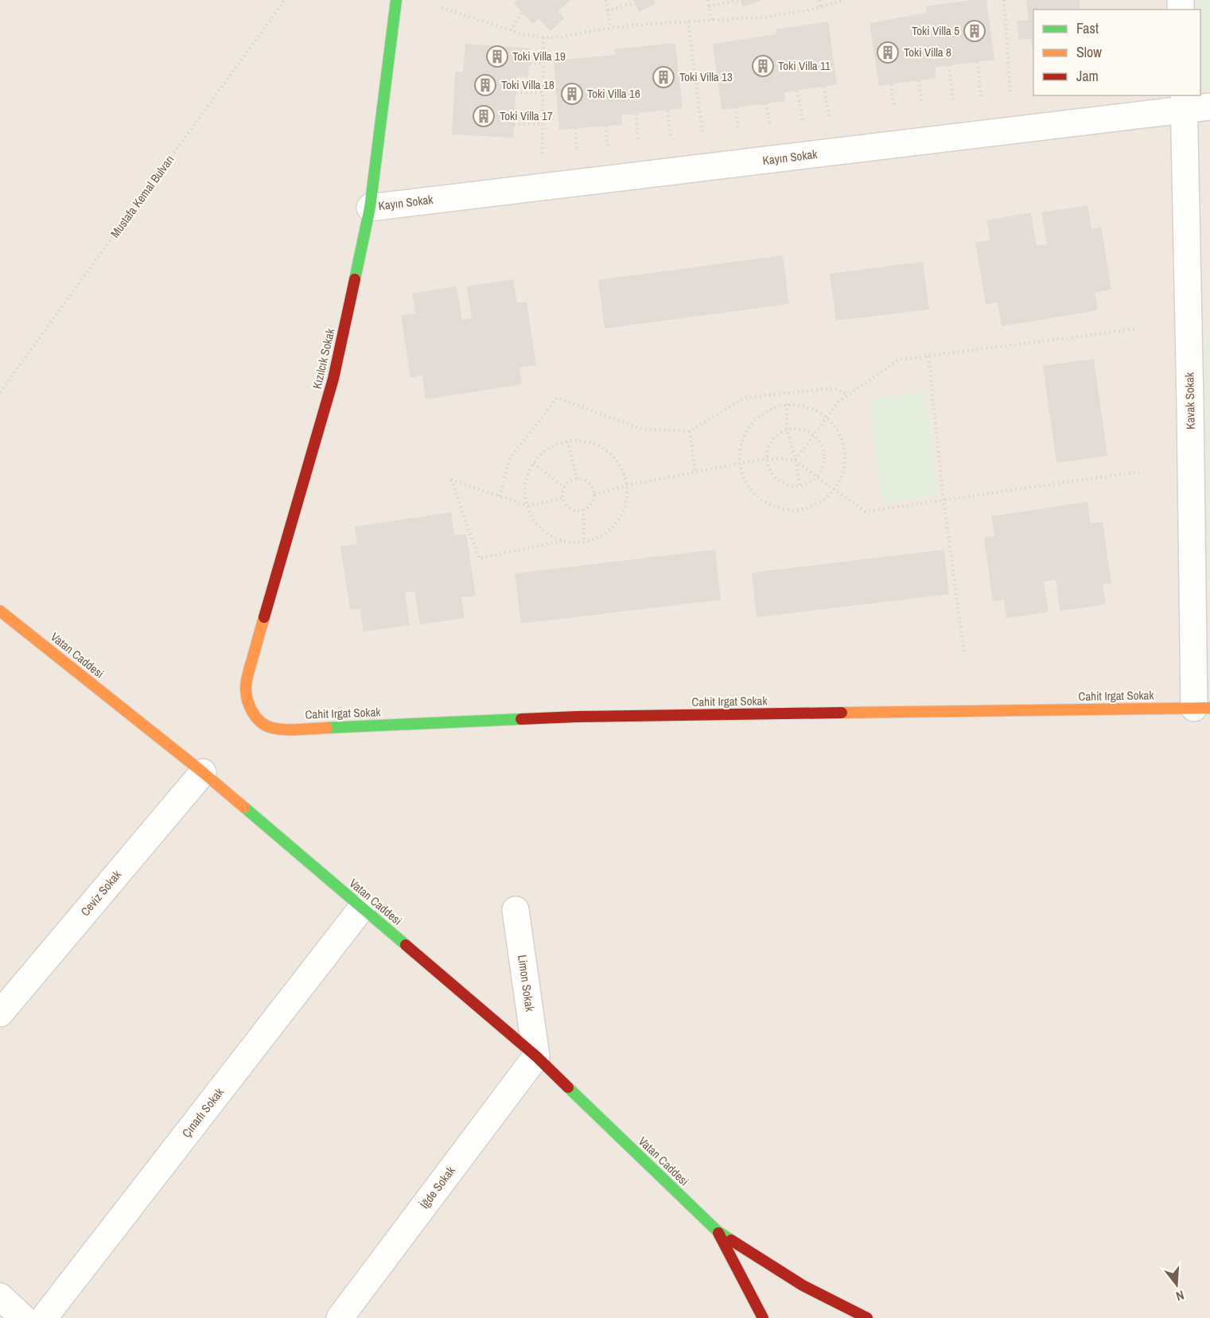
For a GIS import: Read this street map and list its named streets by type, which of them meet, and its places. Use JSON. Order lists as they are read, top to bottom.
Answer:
{
  "streets": {
    "street": [
      "Kayın Sokak",
      "Kızılcık Sokak",
      "Kavak Sokak",
      "Vatan Caddesi",
      "Cahit Irgat Sokak",
      "Ceviz Sokak",
      "Limon Sokak",
      "Çınarlı Sokak",
      "İğde Sokak"
    ],
    "path": ["Mustafa Kemal Bulvarı"]
  },
  "crossings": [
    ["Kayın Sokak", "Kızılcık Sokak"],
    ["Kayın Sokak", "Kavak Sokak"],
    ["Kızılcık Sokak", "Cahit Irgat Sokak"],
    ["Kavak Sokak", "Cahit Irgat Sokak"],
    ["Vatan Caddesi", "Ceviz Sokak"],
    ["Vatan Caddesi", "Limon Sokak"],
    ["Vatan Caddesi", "Çınarlı Sokak"],
    ["Vatan Caddesi", "İğde Sokak"],
    ["Limon Sokak", "İğde Sokak"]
  ],
  "places": {
    "building": [
      "Toki Villa 5",
      "Toki Villa 8",
      "Toki Villa 19",
      "Toki Villa 11",
      "Toki Villa 13",
      "Toki Villa 18",
      "Toki Villa 16",
      "Toki Villa 17"
    ]
  },
  "legend": ["Fast", "Slow", "Jam"],
  "north": "bottom"
}
